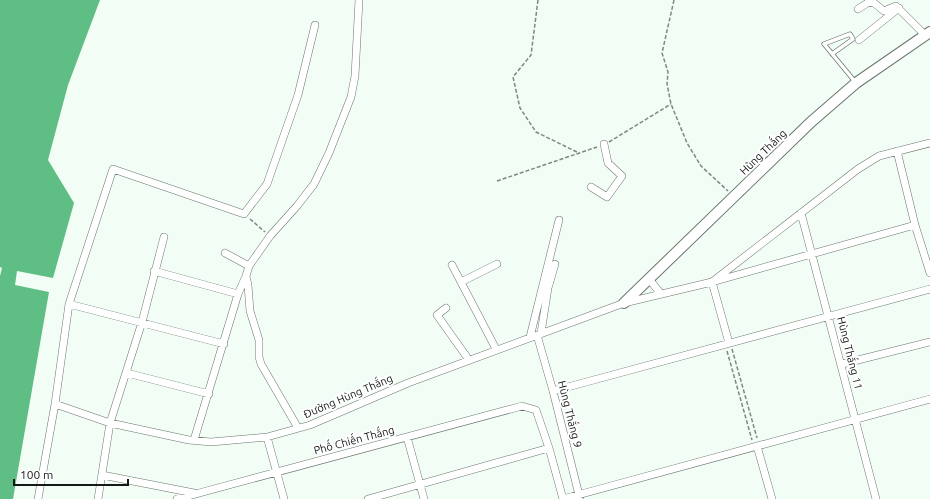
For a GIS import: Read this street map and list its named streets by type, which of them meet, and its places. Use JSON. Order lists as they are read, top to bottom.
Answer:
{
  "streets": {
    "street": [
      "Hùng Thắng",
      "Hùng Thắng 11",
      "Đường Hùng Thắng",
      "Hùng Thắng 9",
      "Phố Chiến Thắng"
    ]
  },
  "crossings": [
    ["Hùng Thắng", "Đường Hùng Thắng"],
    ["Hùng Thắng 11", "Đường Hùng Thắng"],
    ["Đường Hùng Thắng", "Hùng Thắng 9"]
  ],
  "scale_bar": "100 m"
}
